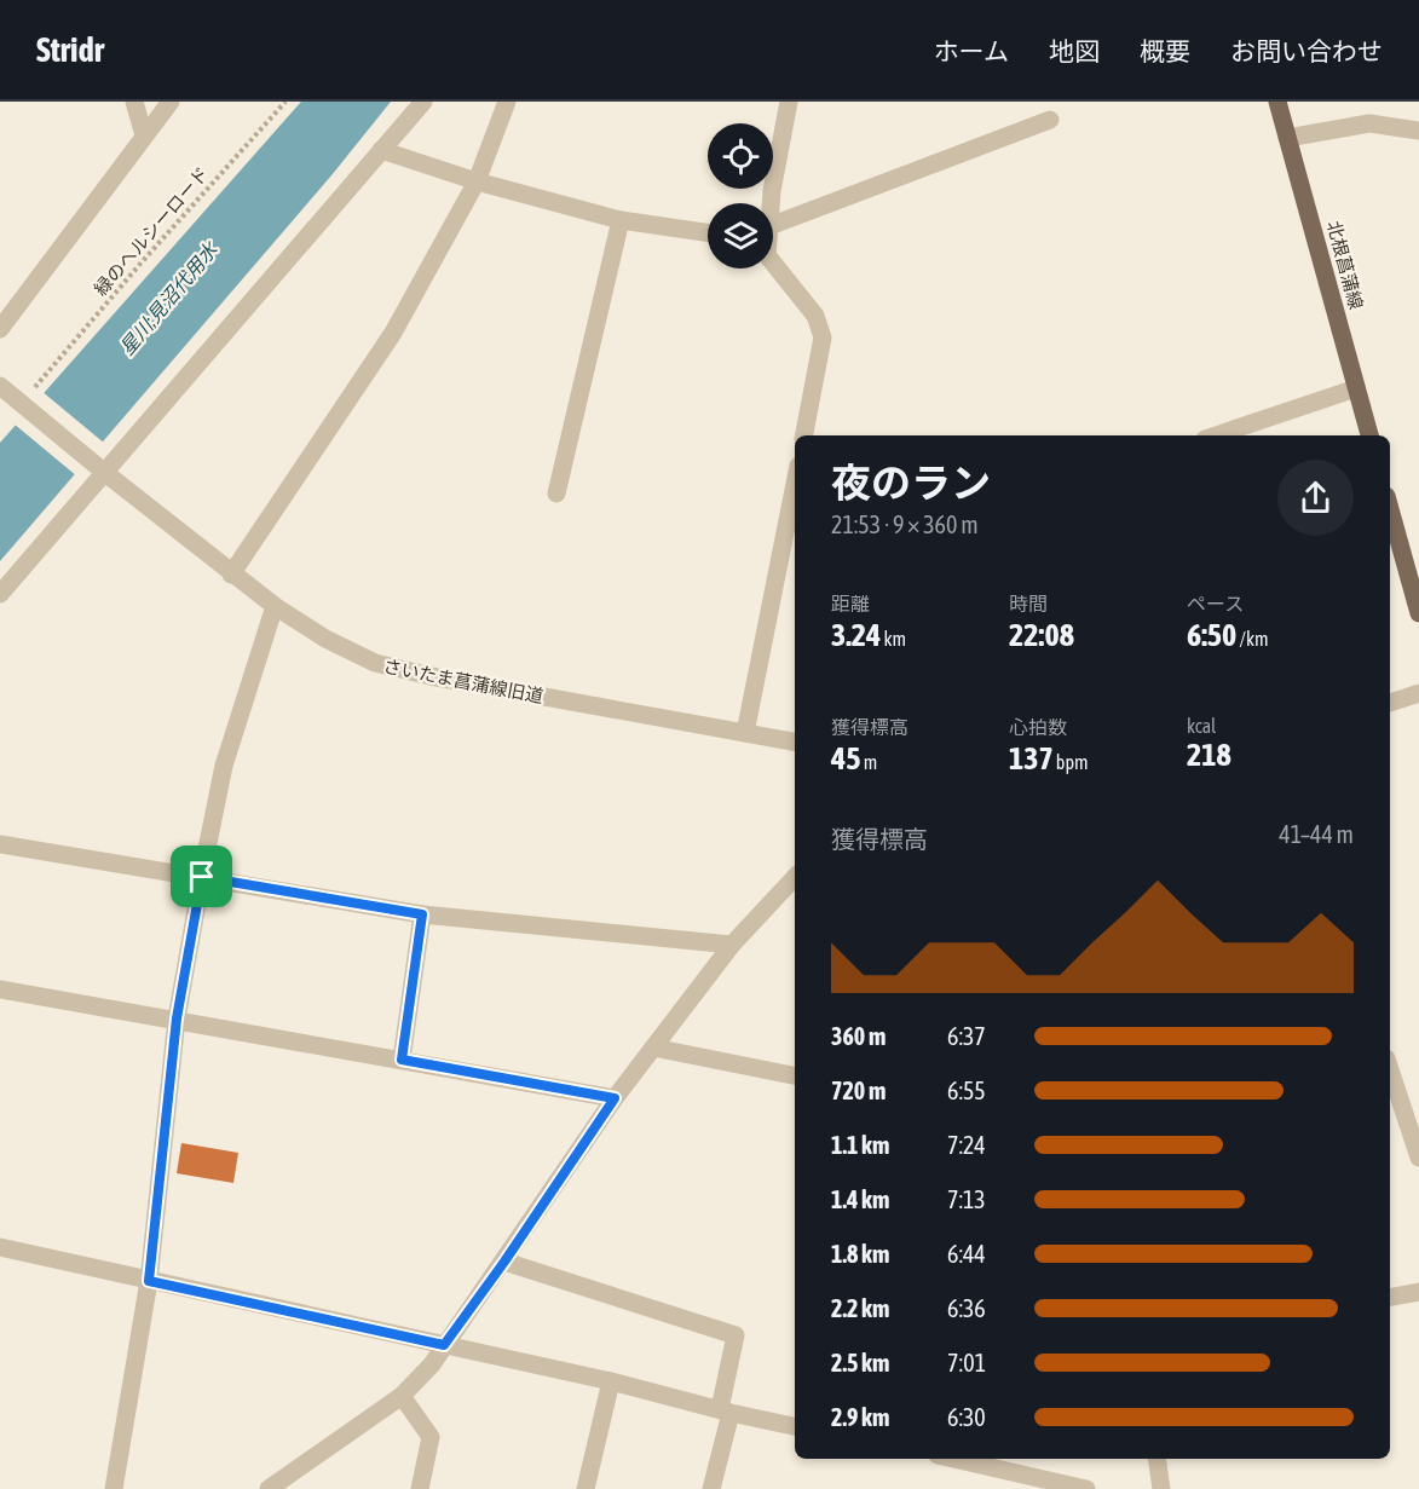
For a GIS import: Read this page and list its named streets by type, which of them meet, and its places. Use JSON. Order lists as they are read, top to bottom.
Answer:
{
  "streets": {
    "main road": ["北根菖蒲線"],
    "street": ["さいたま菖蒲線旧道"],
    "path": ["緑のヘルシーロード"]
  },
  "water": ["星川;見沼代用水"],
  "page": {
    "header": "Stridr",
    "nav": [
      "ホーム",
      "地図",
      "概要",
      "お問い合わせ"
    ],
    "heading": ["夜のラン", "21:53 · 9 × 360 m"],
    "stats": [
      ["距離", "3.24 km"],
      ["時間", "22:08"],
      ["ペース", "6:50 /km"],
      ["獲得標高", "45 m"],
      ["心拍数", "137 bpm"],
      ["kcal", "218"]
    ],
    "chart": ["獲得標高", "41–44 m"],
    "list": [
      {
        "name": "360 m",
        "note": "6:37"
      },
      {
        "name": "720 m",
        "note": "6:55"
      },
      {
        "name": "1.1 km",
        "note": "7:24"
      },
      {
        "name": "1.4 km",
        "note": "7:13"
      },
      {
        "name": "1.8 km",
        "note": "6:44"
      },
      {
        "name": "2.2 km",
        "note": "6:36"
      },
      {
        "name": "2.5 km",
        "note": "7:01"
      },
      {
        "name": "2.9 km",
        "note": "6:30"
      }
    ]
  }
}
